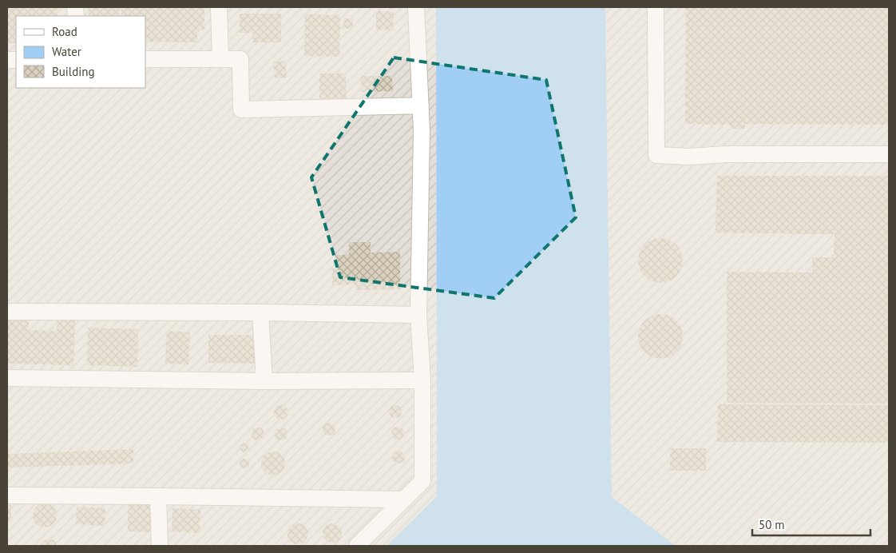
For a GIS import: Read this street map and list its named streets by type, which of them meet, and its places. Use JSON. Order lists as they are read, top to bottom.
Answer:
{
  "legend": ["Road", "Water", "Building"],
  "scale_bar": "50 m"
}
